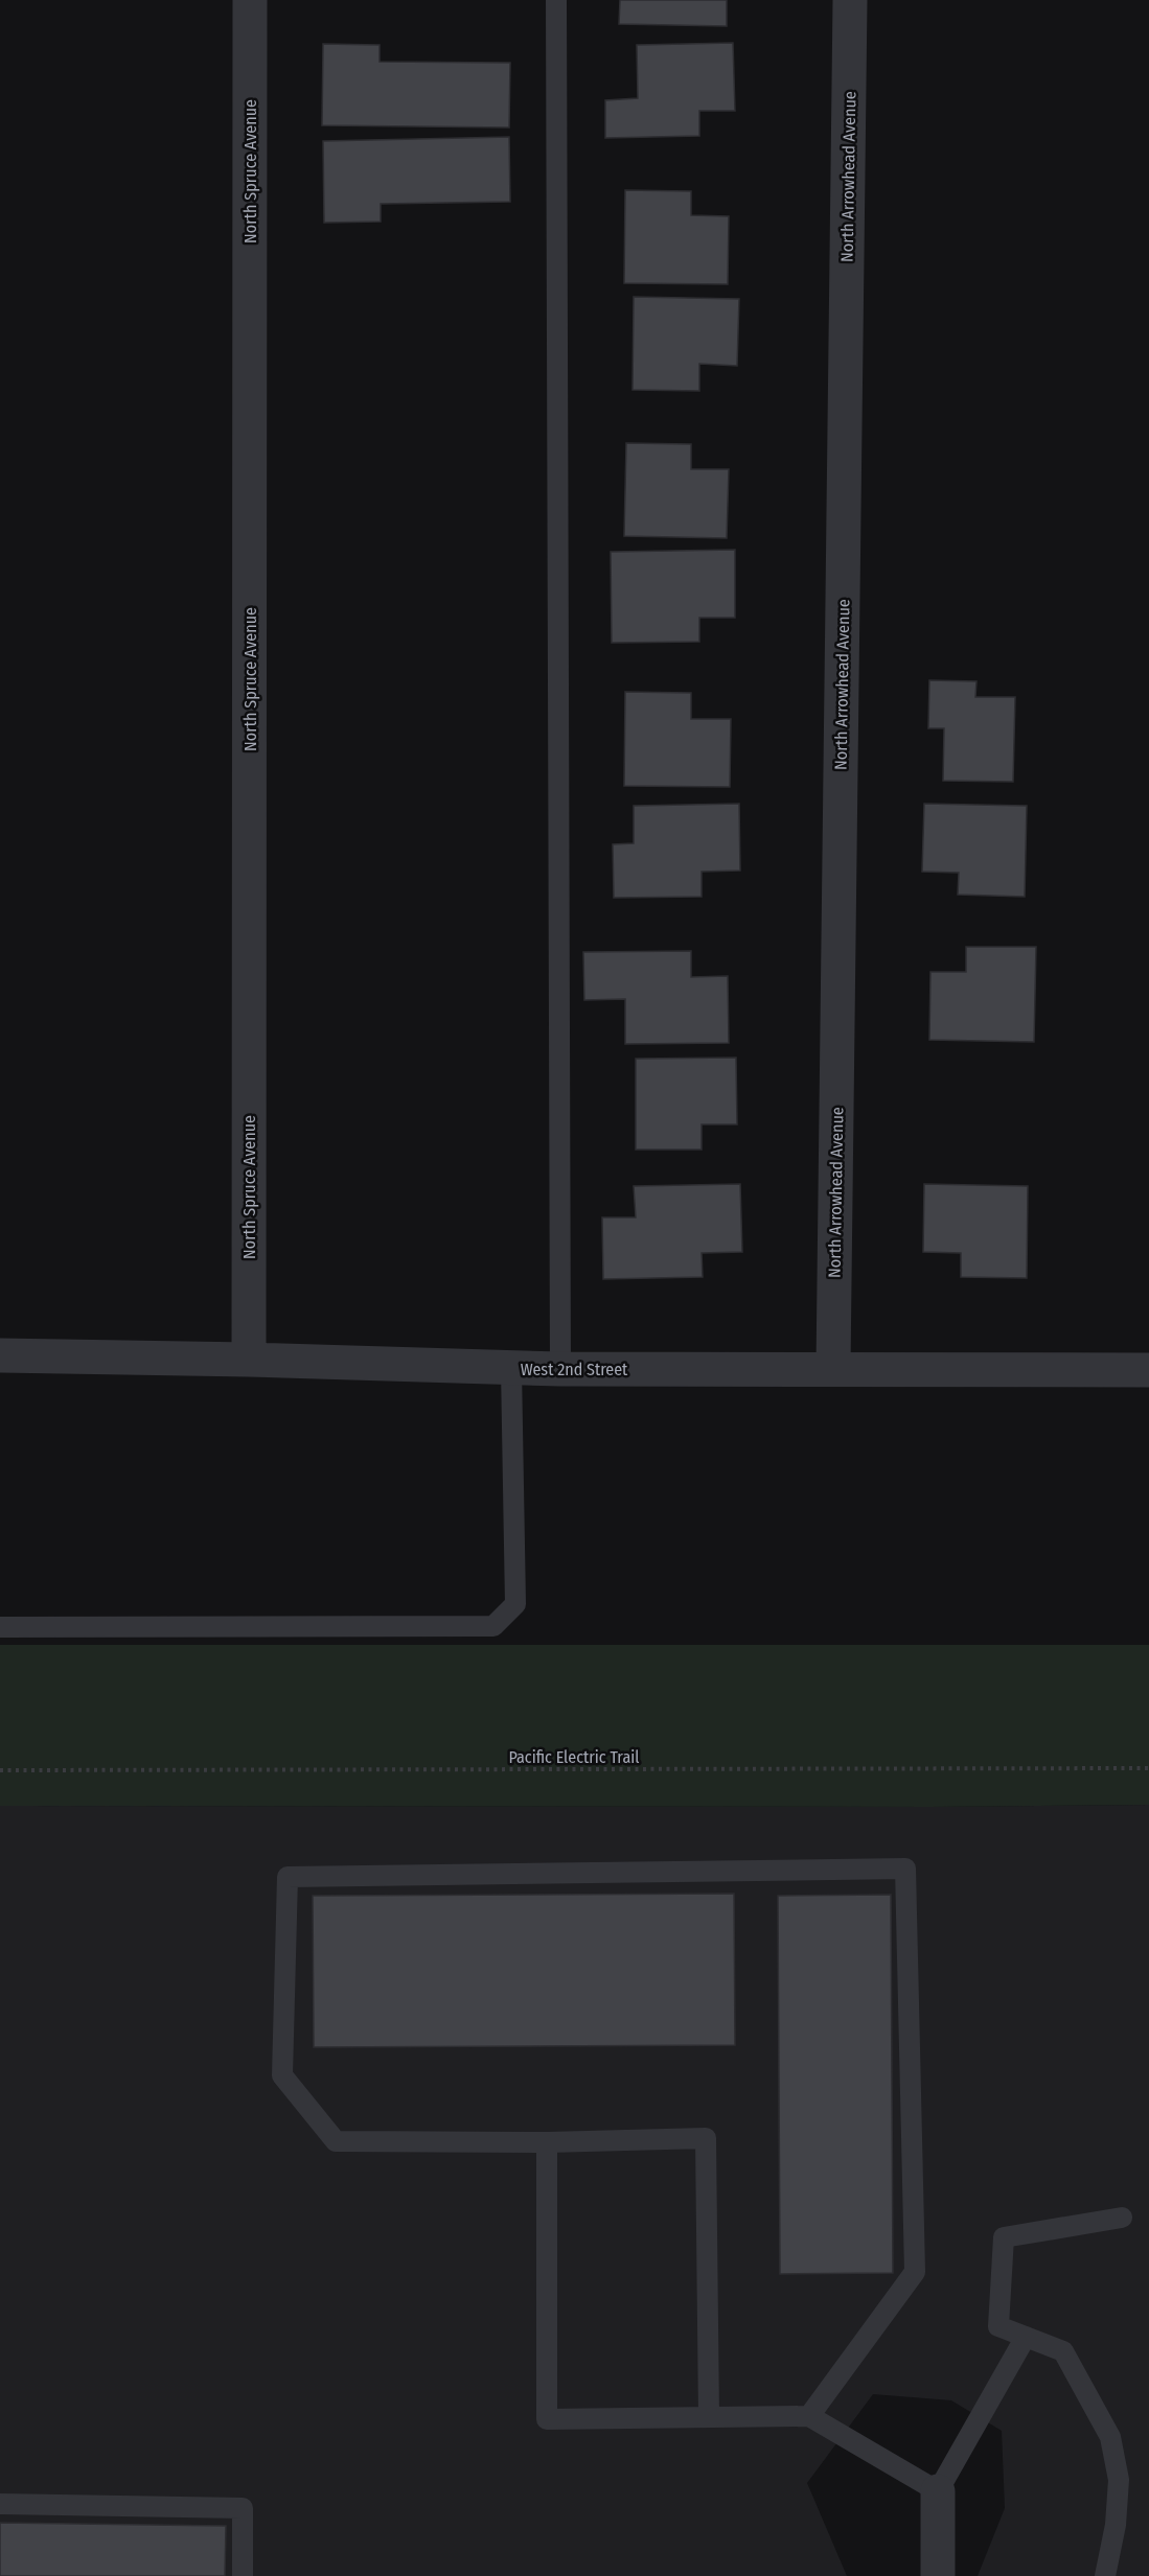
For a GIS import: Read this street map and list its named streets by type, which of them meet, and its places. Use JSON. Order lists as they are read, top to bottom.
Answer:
{
  "streets": {
    "street": ["North Spruce Avenue", "North Arrowhead Avenue", "West 2nd Street"],
    "path": ["Pacific Electric Trail"]
  },
  "crossings": [
    ["North Spruce Avenue", "West 2nd Street"],
    ["North Arrowhead Avenue", "West 2nd Street"]
  ]
}
